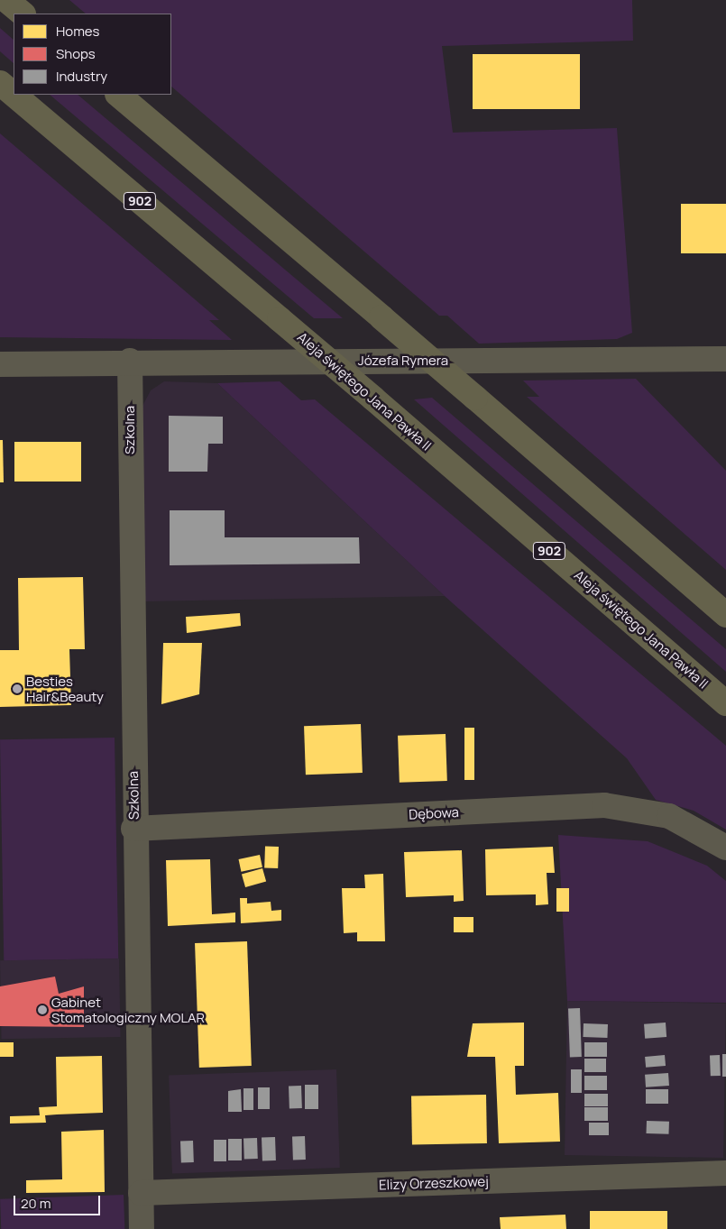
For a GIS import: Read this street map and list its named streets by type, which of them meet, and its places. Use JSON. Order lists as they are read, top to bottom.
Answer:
{
  "streets": {
    "main road": ["902", "Aleja świętego Jana Pawła II"],
    "street": [
      "Józefa Rymera",
      "Szkolna",
      "Dębowa",
      "Elizy Orzeszkowej"
    ]
  },
  "crossings": [
    ["Józefa Rymera", "Szkolna"],
    ["Szkolna", "Dębowa"],
    ["Szkolna", "Elizy Orzeszkowej"]
  ],
  "places": ["Besties Hair&Beauty", "Gabinet Stomatologiczny MOLAR"],
  "legend": ["Homes", "Shops", "Industry"],
  "scale_bar": "20 m"
}
